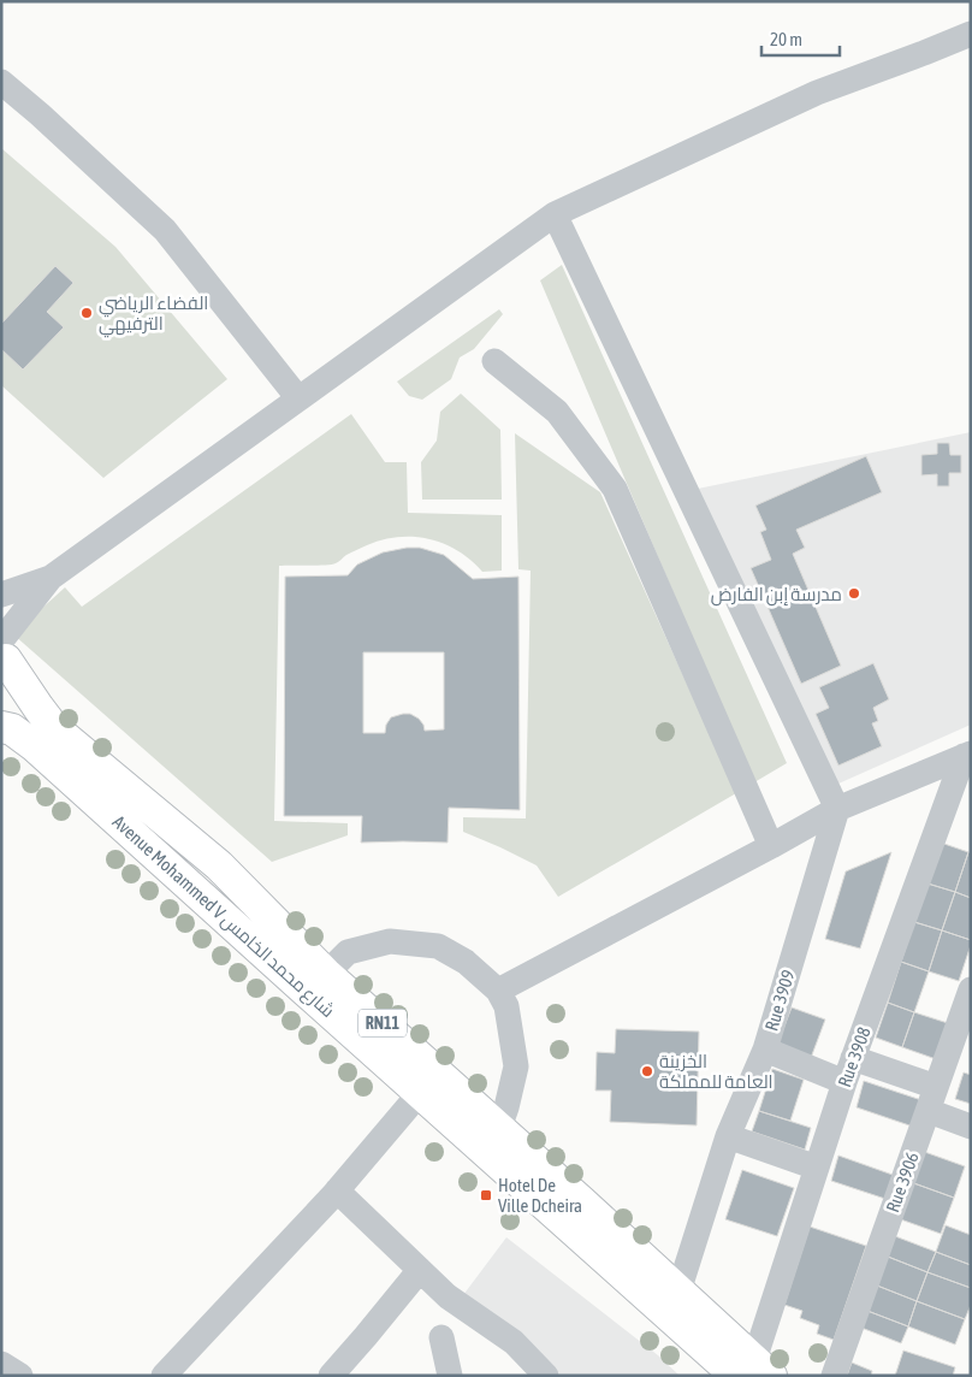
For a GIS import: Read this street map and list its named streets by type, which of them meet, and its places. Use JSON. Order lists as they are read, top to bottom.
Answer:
{
  "streets": {
    "main road": ["Avenue Mohammed V شارع محمد الخامس", "RN11"],
    "street": ["Rue 3909", "Rue 3908", "Rue 3906"]
  },
  "crossings": [
    ["Avenue Mohammed V شارع محمد الخامس", "Rue 3909"],
    ["Avenue Mohammed V شارع محمد الخامس", "Rue 3908"]
  ],
  "places": {
    "other": ["الفضاء الرياضي الترفيهي", "مدرسة إبن الفارض", "الخزينة العامة للمملكة"],
    "transit": ["Hotel De Ville Dcheira"]
  },
  "scale_bar": "20 m"
}
